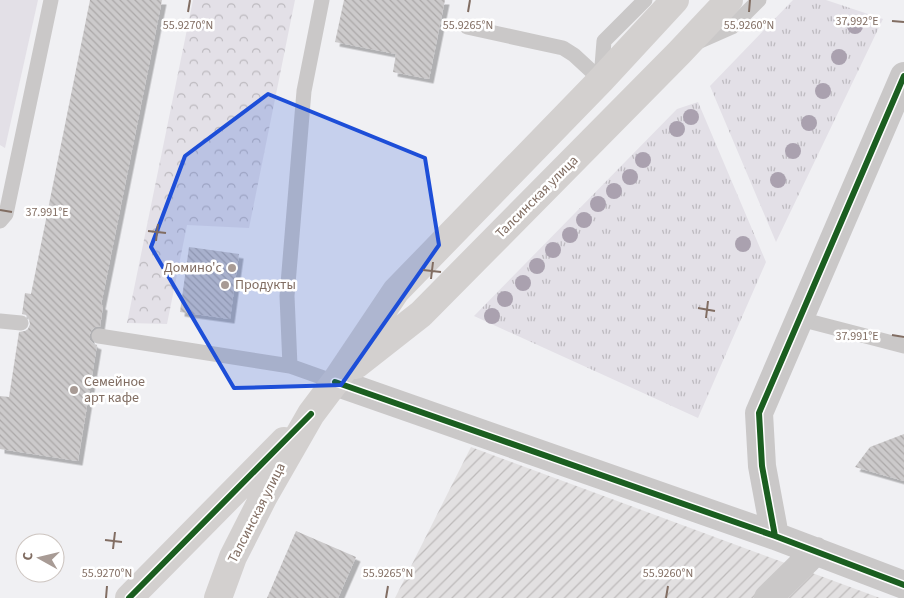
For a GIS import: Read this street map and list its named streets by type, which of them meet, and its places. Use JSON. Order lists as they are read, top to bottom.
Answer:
{
  "streets": {
    "main road": ["Талсинская улица"]
  },
  "places": ["Домино'c", "Продукты", "Семейное арт кафе"],
  "north": "left",
  "coordinates": [
    "37.992°E",
    "55.9270°N",
    "55.9265°N",
    "55.9260°N",
    "37.991°E"
  ]
}
